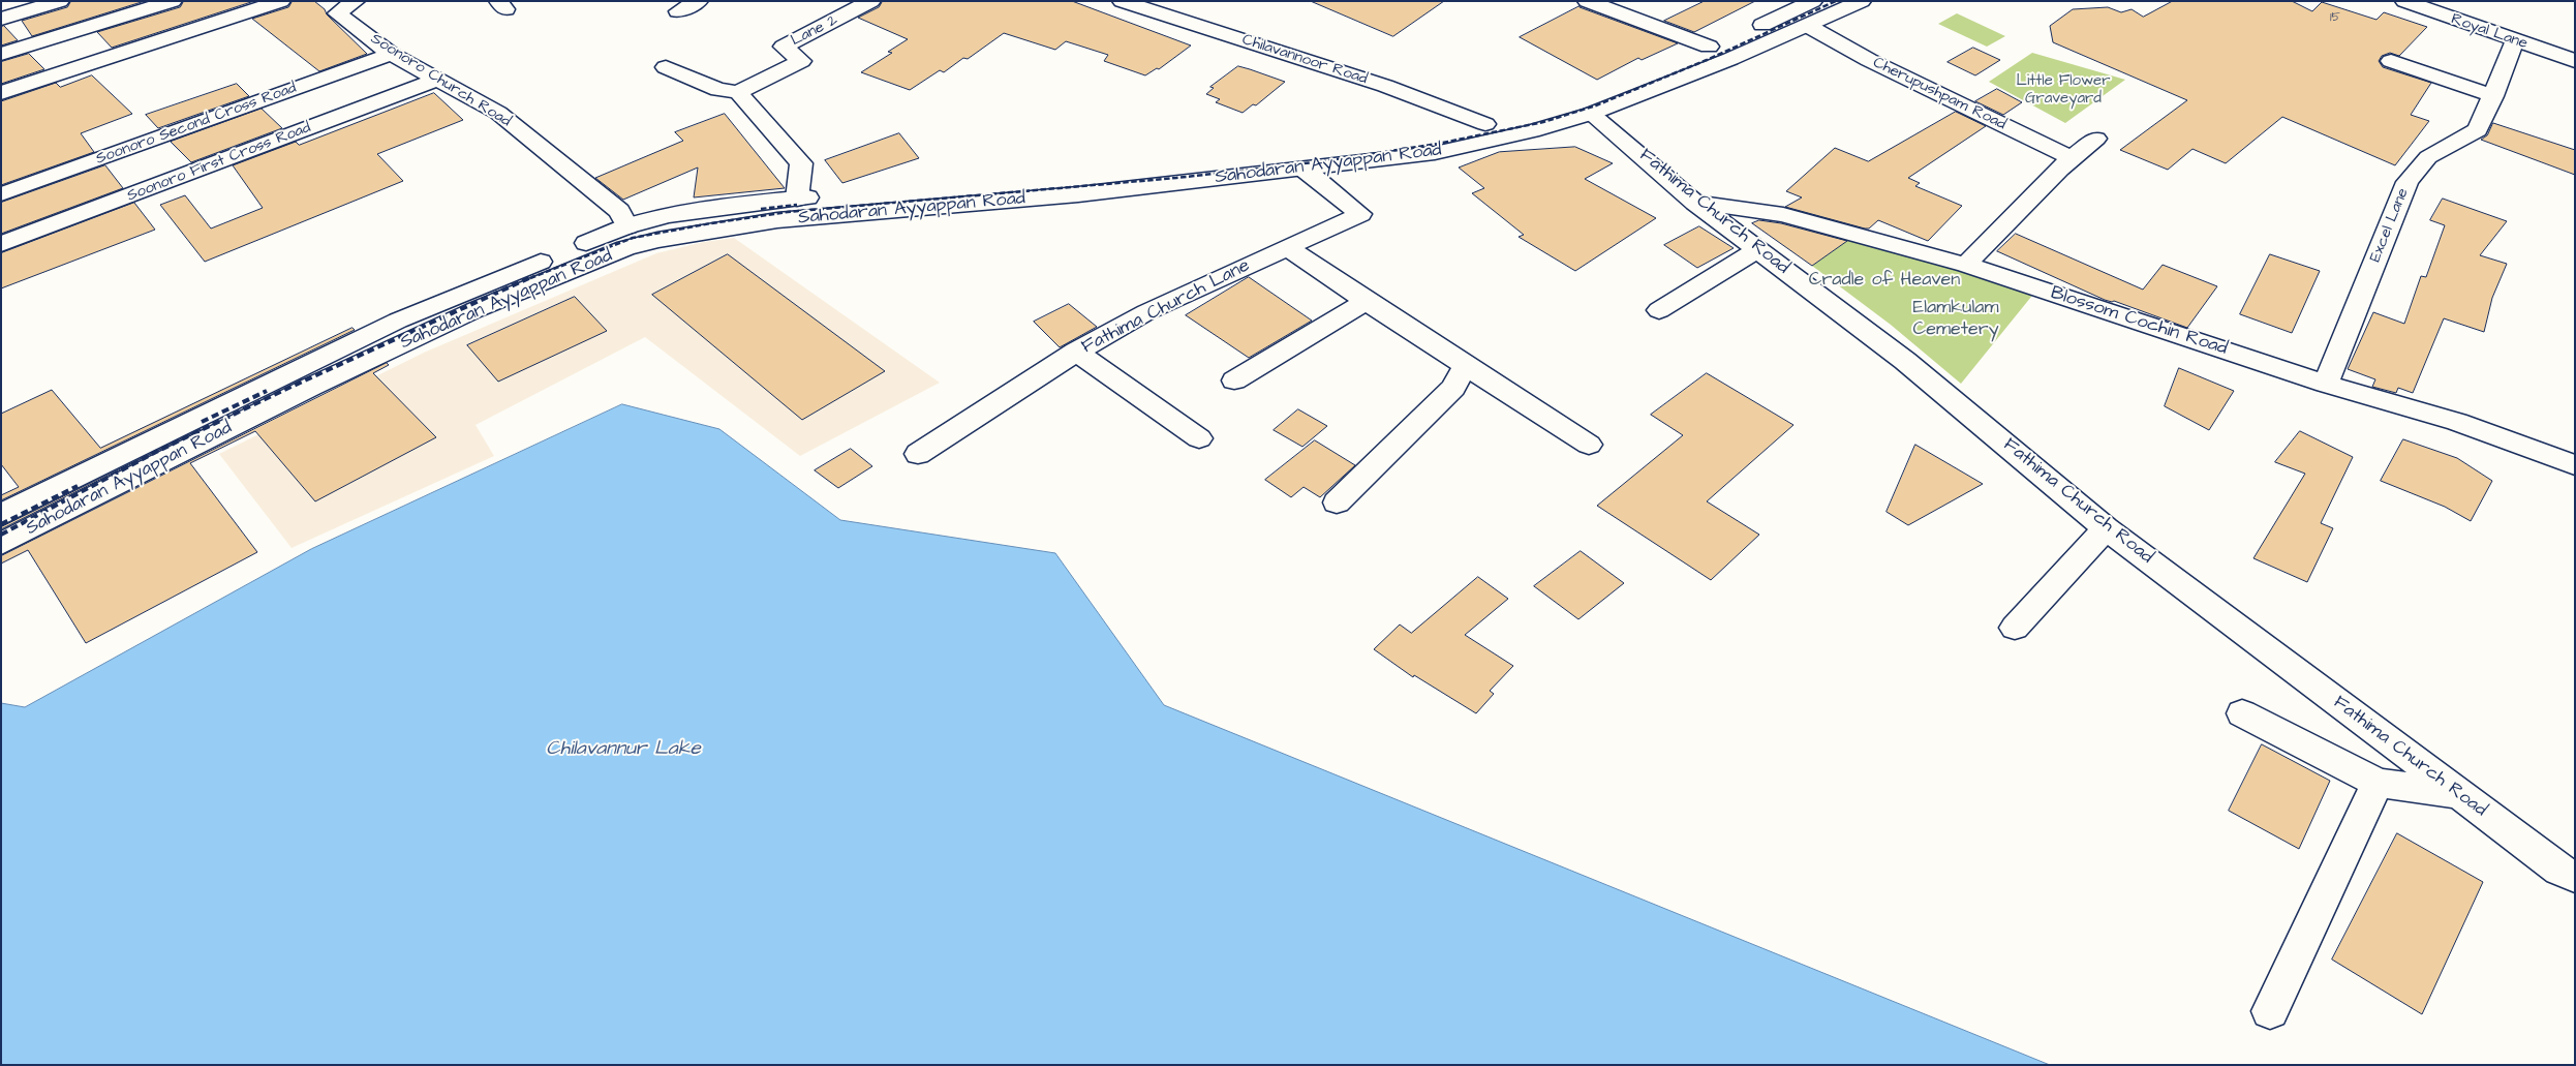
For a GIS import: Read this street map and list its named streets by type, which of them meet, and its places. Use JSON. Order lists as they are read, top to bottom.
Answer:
{
  "streets": {
    "street": [
      "Lane 2",
      "Royal Lane",
      "Chilavannoor Road",
      "Soonoro Church Road",
      "Cherupushpam Road",
      "Soonoro Second Cross Road",
      "Soonoro First Cross Road",
      "Sahodaran Ayyappan Road",
      "Fathima Church Road",
      "Excel Lane",
      "Fathima Church Lane",
      "Blossom Cochin Road"
    ]
  },
  "crossings": [
    ["Royal Lane", "Excel Lane"],
    ["Chilavannoor Road", "Sahodaran Ayyappan Road"],
    ["Soonoro Church Road", "Soonoro Second Cross Road"],
    ["Soonoro Church Road", "Soonoro First Cross Road"],
    ["Soonoro Church Road", "Sahodaran Ayyappan Road"],
    ["Cherupushpam Road", "Sahodaran Ayyappan Road"],
    ["Sahodaran Ayyappan Road", "Fathima Church Road"],
    ["Sahodaran Ayyappan Road", "Fathima Church Lane"],
    ["Fathima Church Road", "Blossom Cochin Road"],
    ["Excel Lane", "Blossom Cochin Road"]
  ],
  "water": ["Chilavannur Lake"],
  "parks": ["Little Flower Graveyard", "Cradle of Heaven", "Elamkulam Cemetery"],
  "house_numbers": ["15"]
}
